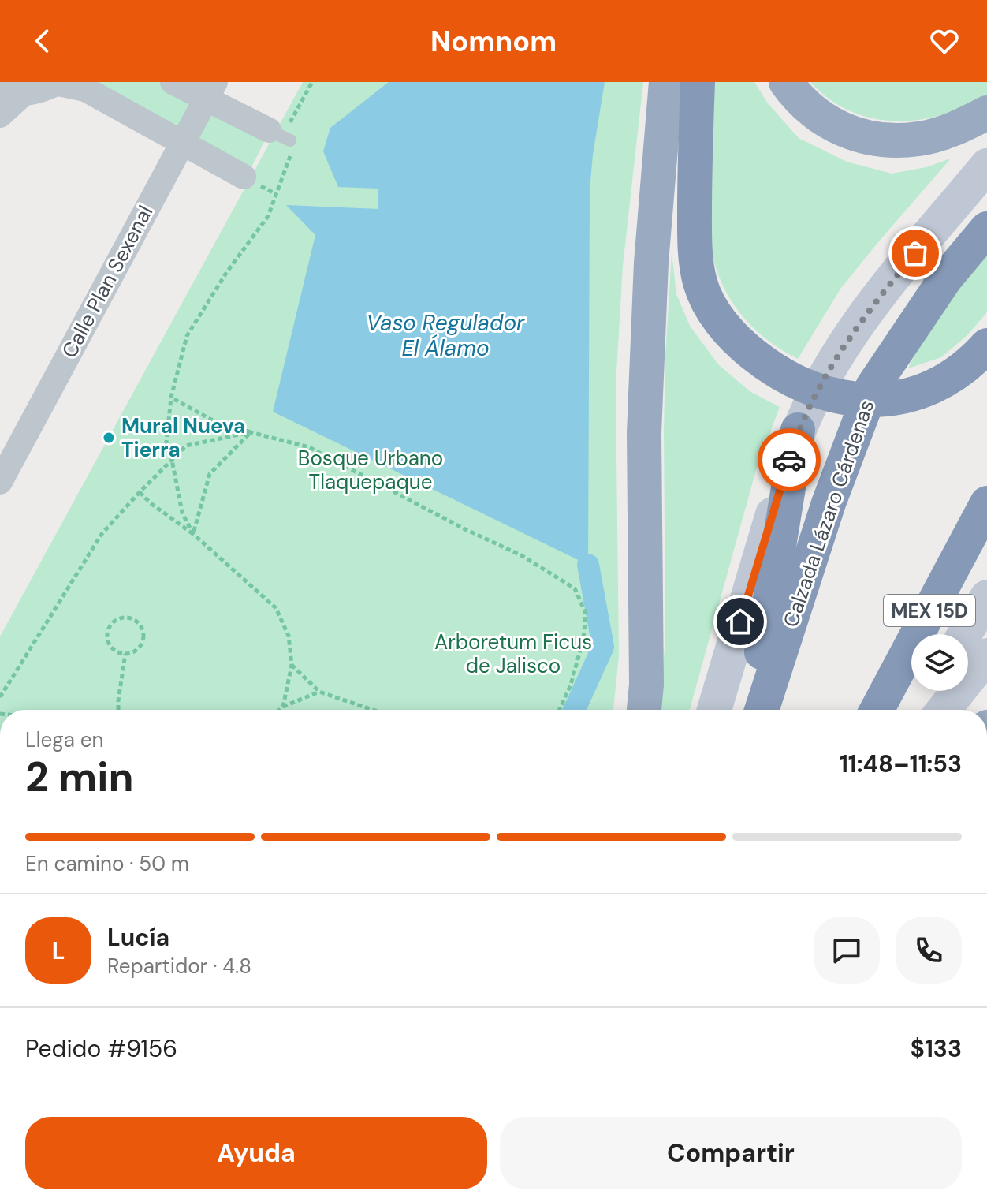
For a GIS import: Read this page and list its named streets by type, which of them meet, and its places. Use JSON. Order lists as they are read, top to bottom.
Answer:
{
  "streets": {
    "highway": ["Calzada Lázaro Cárdenas", "MEX 15D"],
    "street": ["Calle Plan Sexenal"]
  },
  "water": ["Vaso Regulador El Álamo"],
  "parks": ["Bosque Urbano Tlaquepaque", "Arboretum Ficus de Jalisco"],
  "places": ["Mural Nueva Tierra"],
  "page": {
    "header": "Nomnom",
    "heading": ["2 min", "Llega en", "11:48–11:53"],
    "panel": [
      "Lucía",
      "Repartidor · 4.8",
      "Pedido #9156",
      "$133"
    ],
    "bar": "En camino · 50 m",
    "round": "L",
    "buttons": ["Ayuda", "Compartir"]
  }
}
